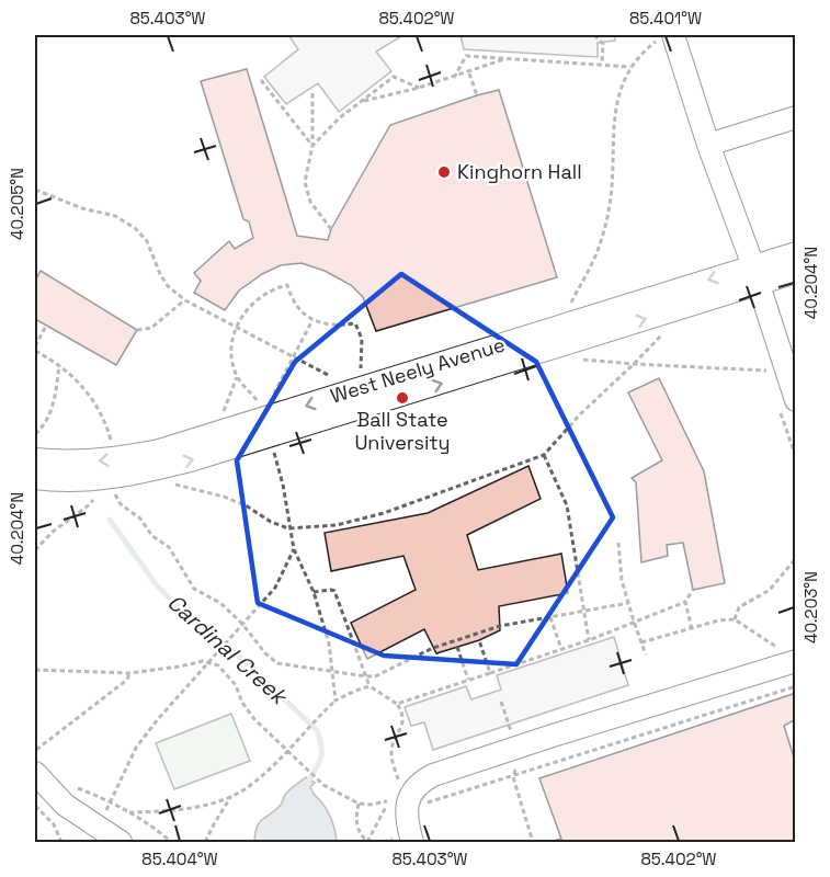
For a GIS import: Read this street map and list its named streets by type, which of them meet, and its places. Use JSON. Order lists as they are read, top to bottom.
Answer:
{
  "streets": {
    "street": ["West Neely Avenue"]
  },
  "water": ["Cardinal Creek"],
  "places": ["Kinghorn Hall", "Ball State University"],
  "coordinates": [
    "85.403°W",
    "85.402°W",
    "85.401°W",
    "40.205°N",
    "40.204°N",
    "40.203°N",
    "85.404°W"
  ]
}
